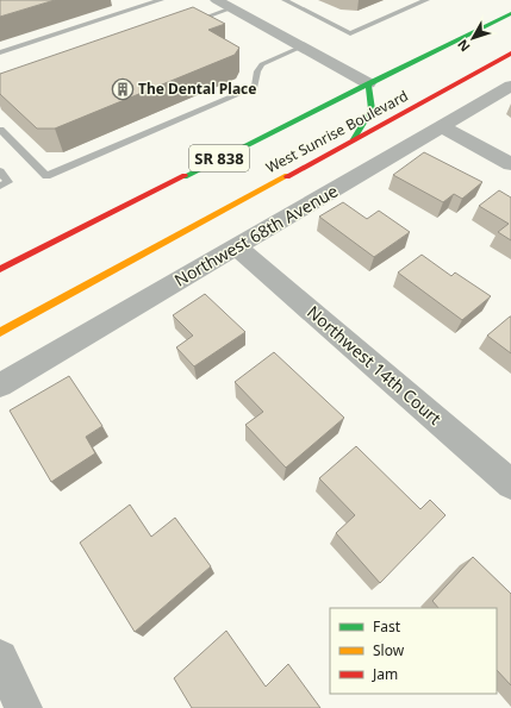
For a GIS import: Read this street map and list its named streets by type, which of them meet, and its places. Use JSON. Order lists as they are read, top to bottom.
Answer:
{
  "streets": {
    "highway": ["West Sunrise Boulevard", "SR 838"],
    "street": ["Northwest 68th Avenue", "Northwest 14th Court"]
  },
  "crossings": [
    ["Northwest 68th Avenue", "Northwest 14th Court"]
  ],
  "places": {
    "building": ["The Dental Place"]
  },
  "legend": ["Fast", "Slow", "Jam"],
  "north": "bottom left"
}
